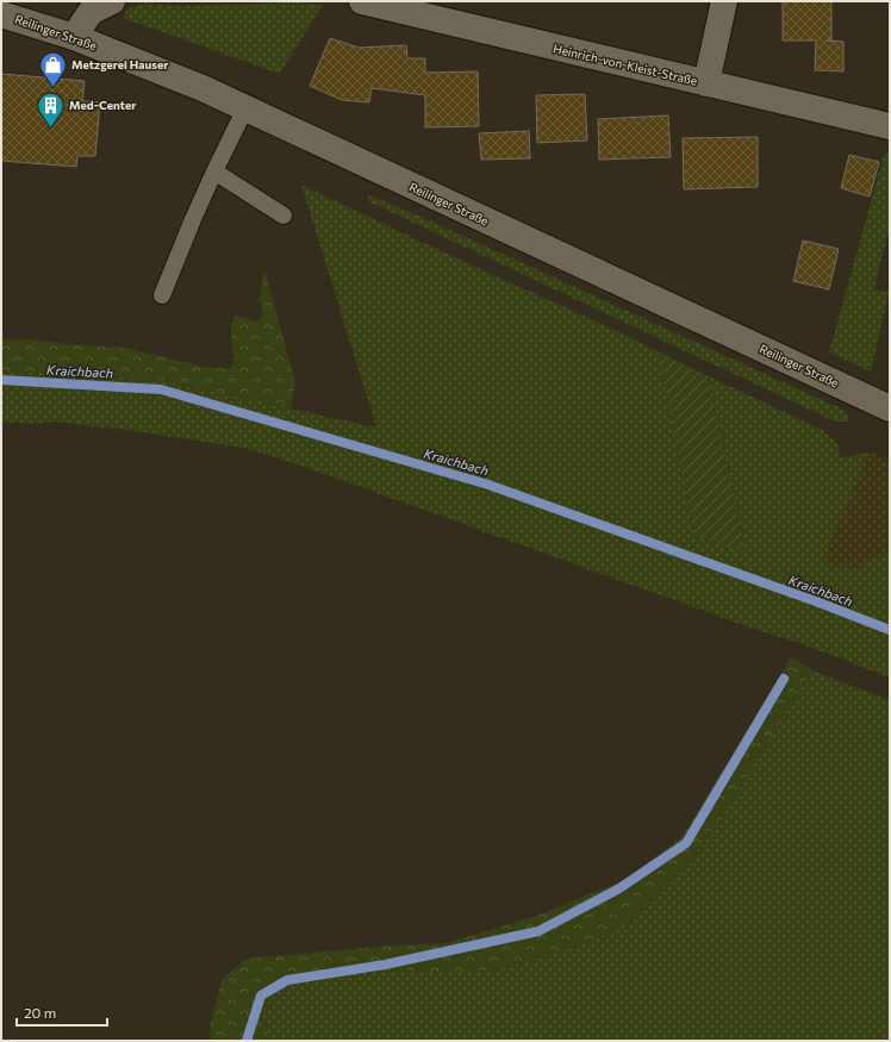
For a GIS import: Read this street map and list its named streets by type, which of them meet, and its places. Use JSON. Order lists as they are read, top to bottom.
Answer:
{
  "streets": {
    "main road": ["Reilinger Straße", "Heinrich-von-Kleist-Straße"]
  },
  "water": ["Kraichbach"],
  "places": {
    "shop": ["Metzgerei Hauser"],
    "building": ["Med-Center"]
  },
  "scale_bar": "20 m"
}
